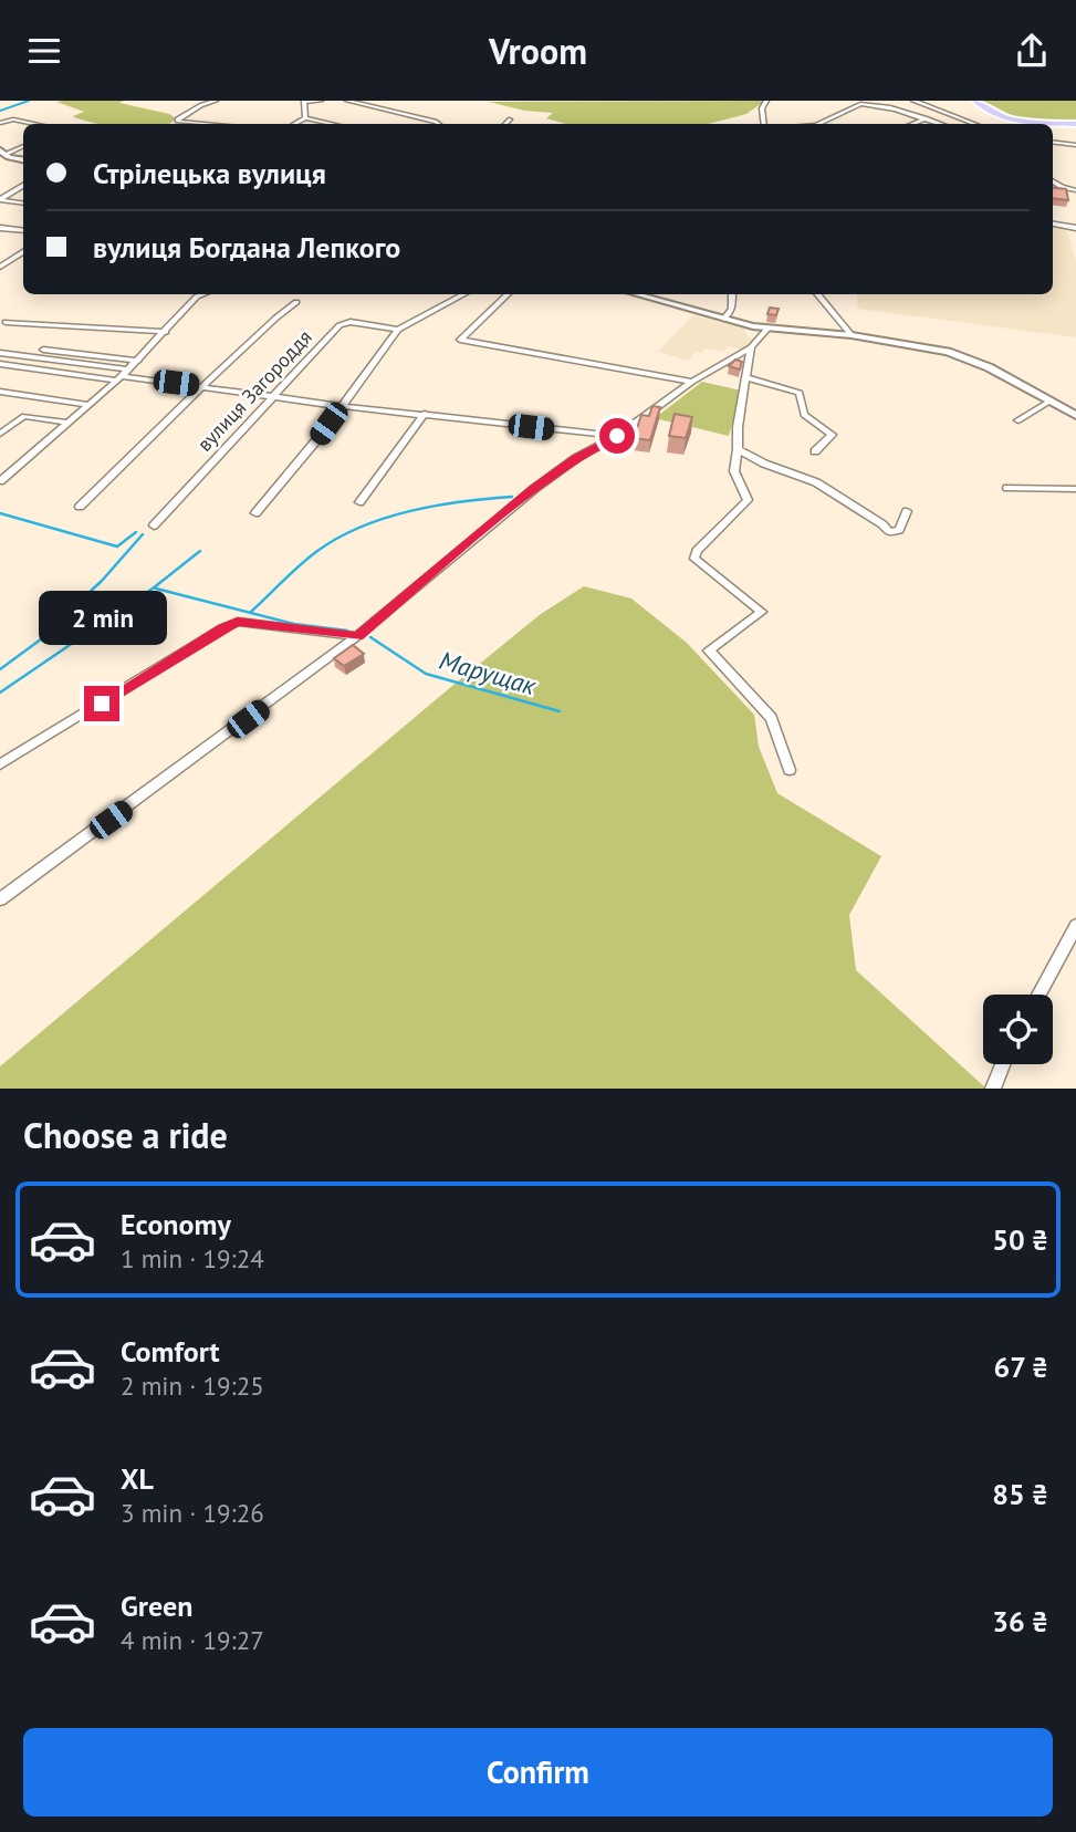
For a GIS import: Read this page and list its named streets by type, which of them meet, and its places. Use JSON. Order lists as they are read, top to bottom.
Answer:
{
  "streets": {
    "street": ["вулиця Загороддя"]
  },
  "water": ["Марущак"],
  "page": {
    "header": "Vroom",
    "banner": ["Стрілецька вулиця", "вулиця Богдана Лепкого"],
    "bubble": "2 min",
    "heading": "Choose a ride",
    "list": [
      {
        "name": "Economy",
        "note": "1 min · 19:24",
        "value": "50 ₴"
      },
      {
        "name": "Comfort",
        "note": "2 min · 19:25",
        "value": "67 ₴"
      },
      {
        "name": "XL",
        "note": "3 min · 19:26",
        "value": "85 ₴"
      },
      {
        "name": "Green",
        "note": "4 min · 19:27",
        "value": "36 ₴"
      }
    ],
    "buttons": "Confirm"
  }
}
